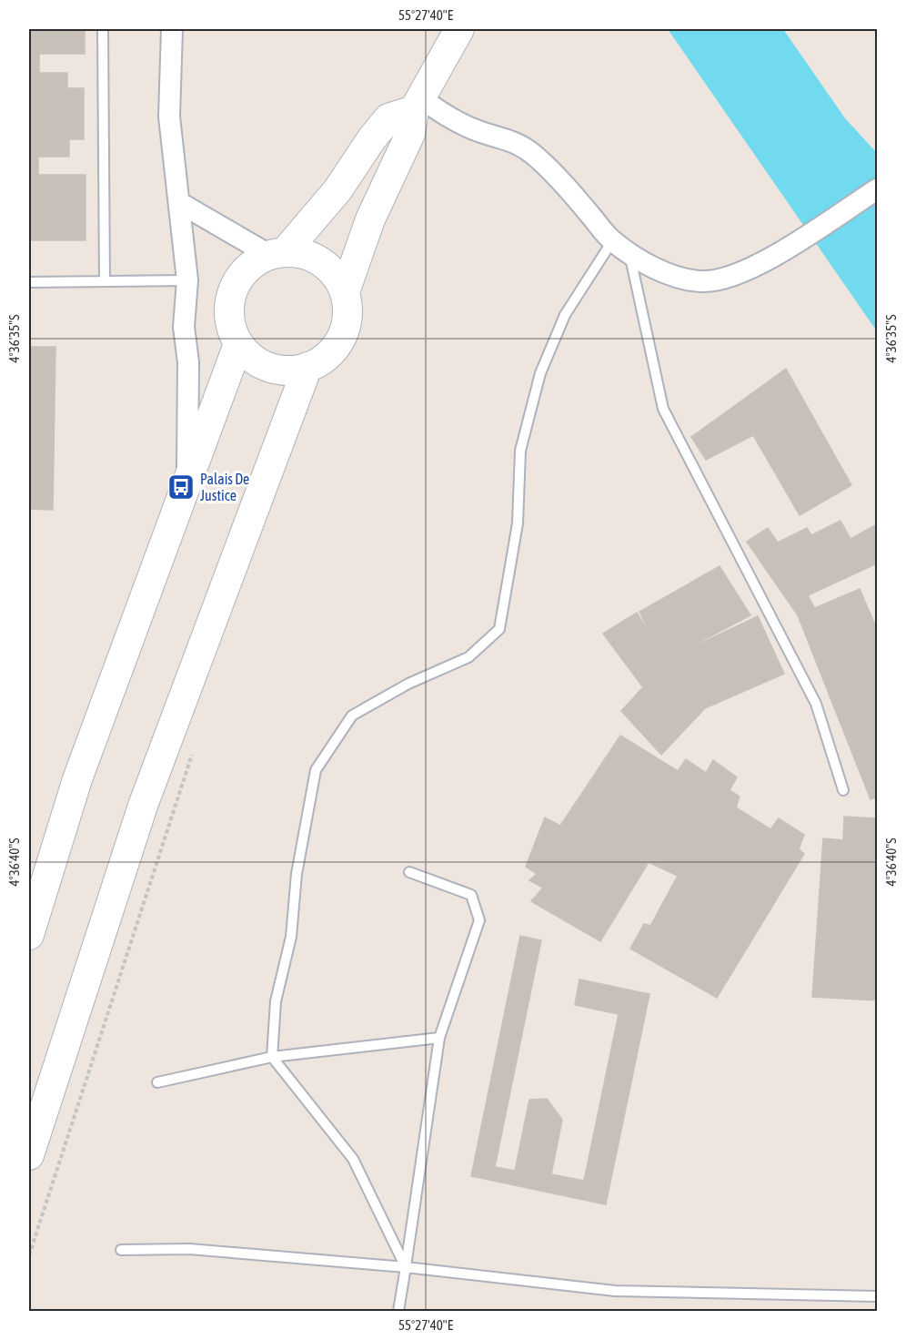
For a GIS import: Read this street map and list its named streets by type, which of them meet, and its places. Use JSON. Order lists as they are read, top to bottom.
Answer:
{
  "places": {
    "bus stop": ["Palais De Justice"]
  },
  "coordinates": ["55°27'40\"E", "4°36'35\"S", "4°36'40\"S"]
}
